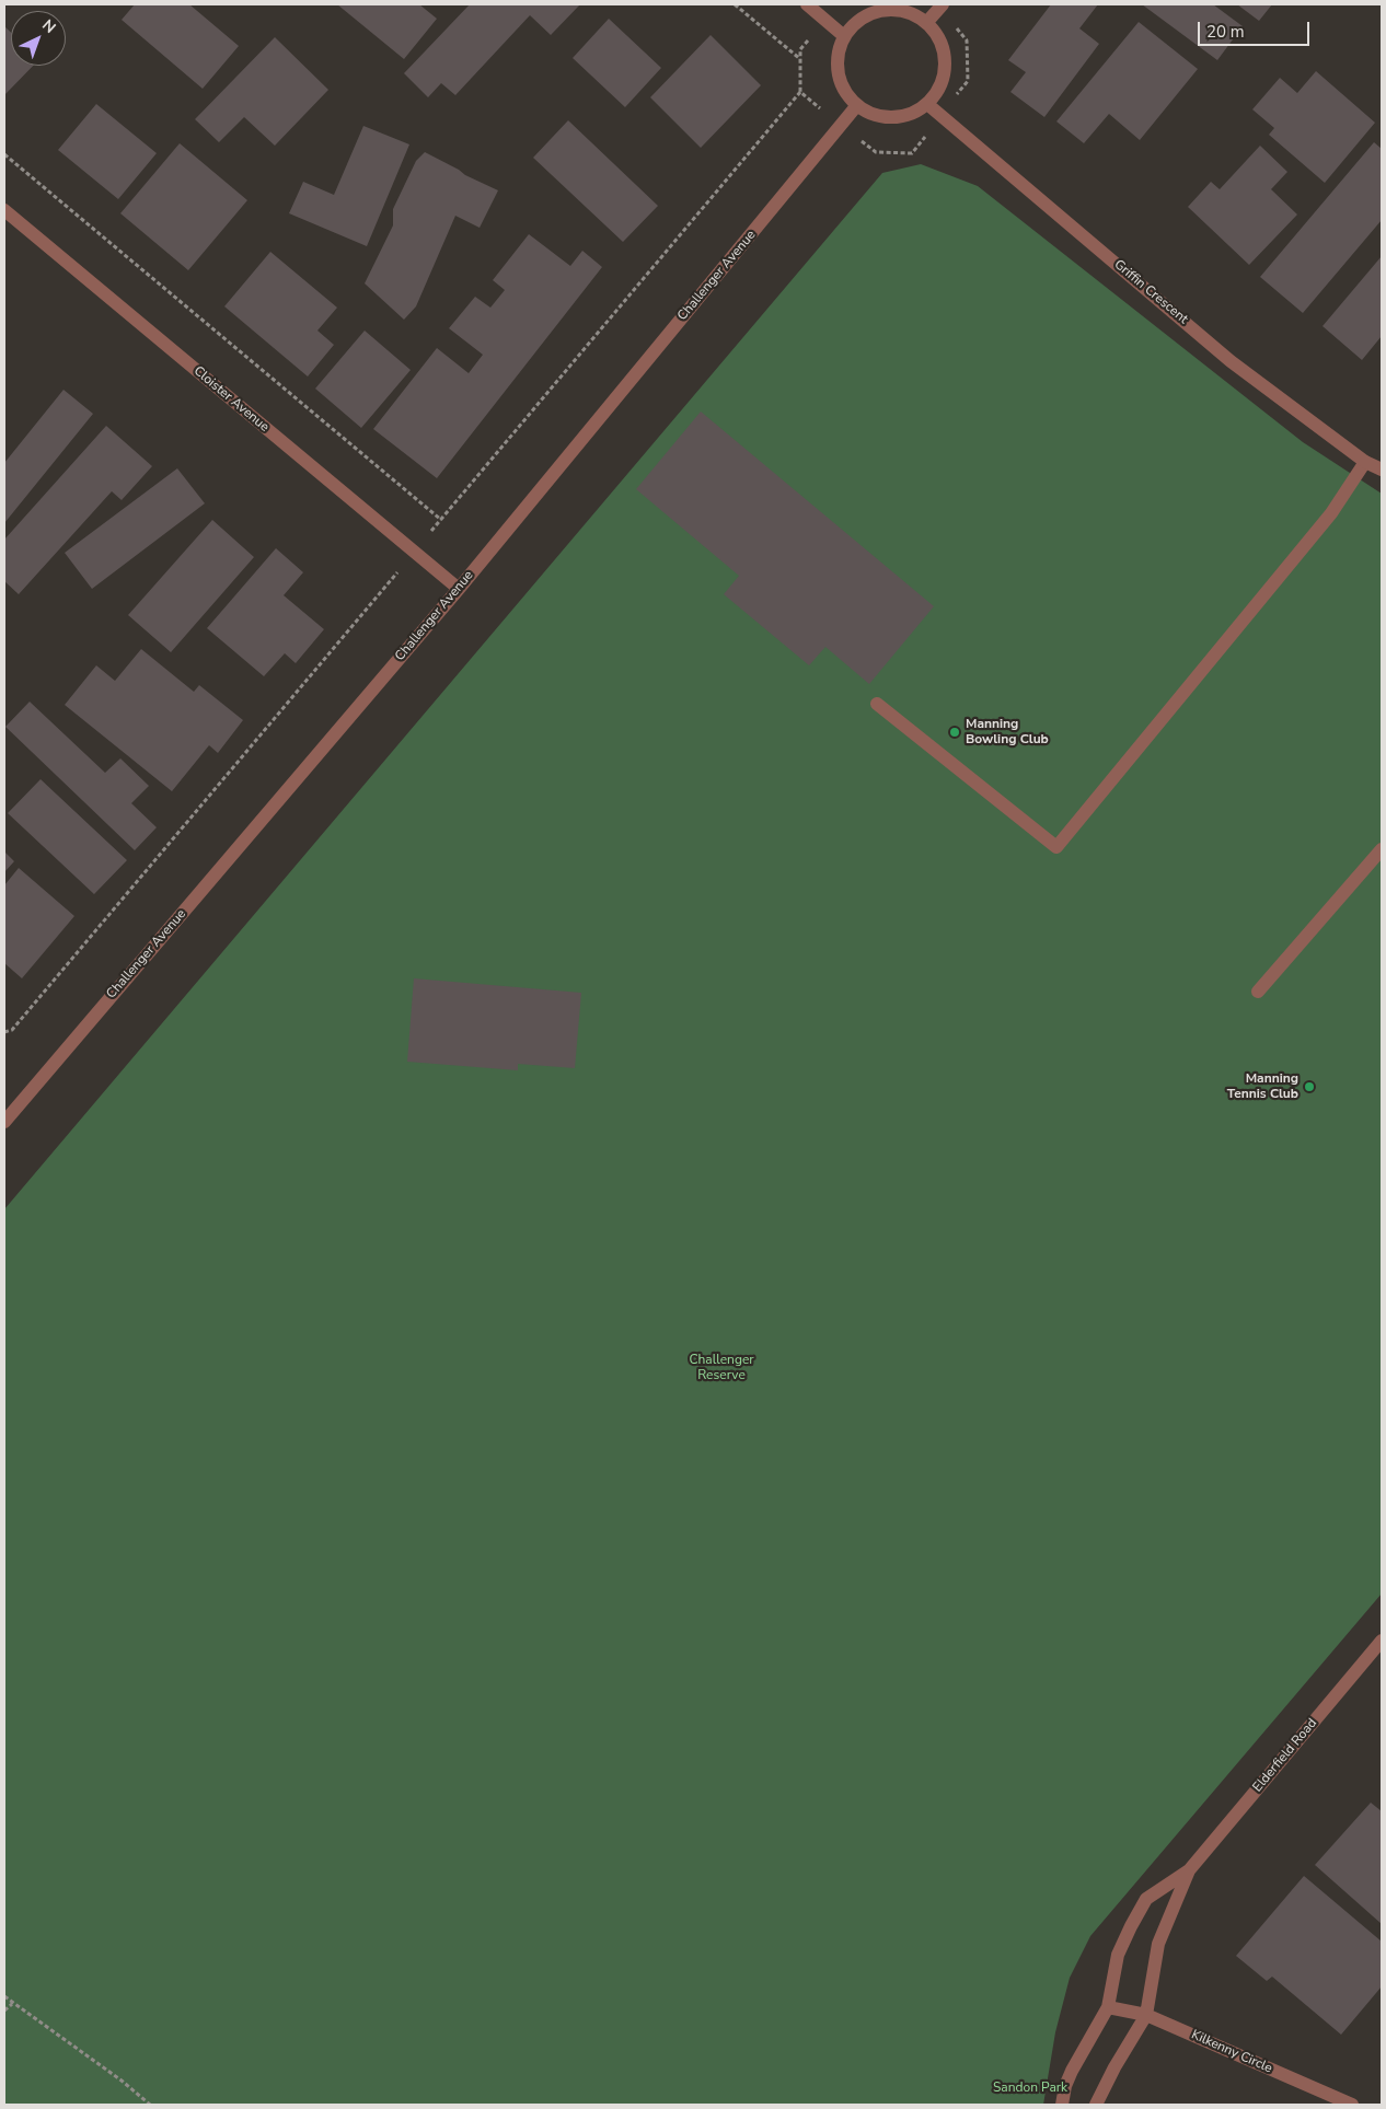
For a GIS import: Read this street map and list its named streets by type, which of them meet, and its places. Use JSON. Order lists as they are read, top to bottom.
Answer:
{
  "streets": {
    "street": [
      "Challenger Avenue",
      "Griffin Crescent",
      "Cloister Avenue",
      "Elderfield Road",
      "Kilkenny Circle"
    ]
  },
  "crossings": [
    ["Challenger Avenue", "Griffin Crescent"],
    ["Challenger Avenue", "Cloister Avenue"],
    ["Elderfield Road", "Kilkenny Circle"]
  ],
  "parks": ["Challenger Reserve", "Sandon Park"],
  "places": ["Manning Bowling Club", "Manning Tennis Club"],
  "scale_bar": "20 m",
  "north": "top right"
}
